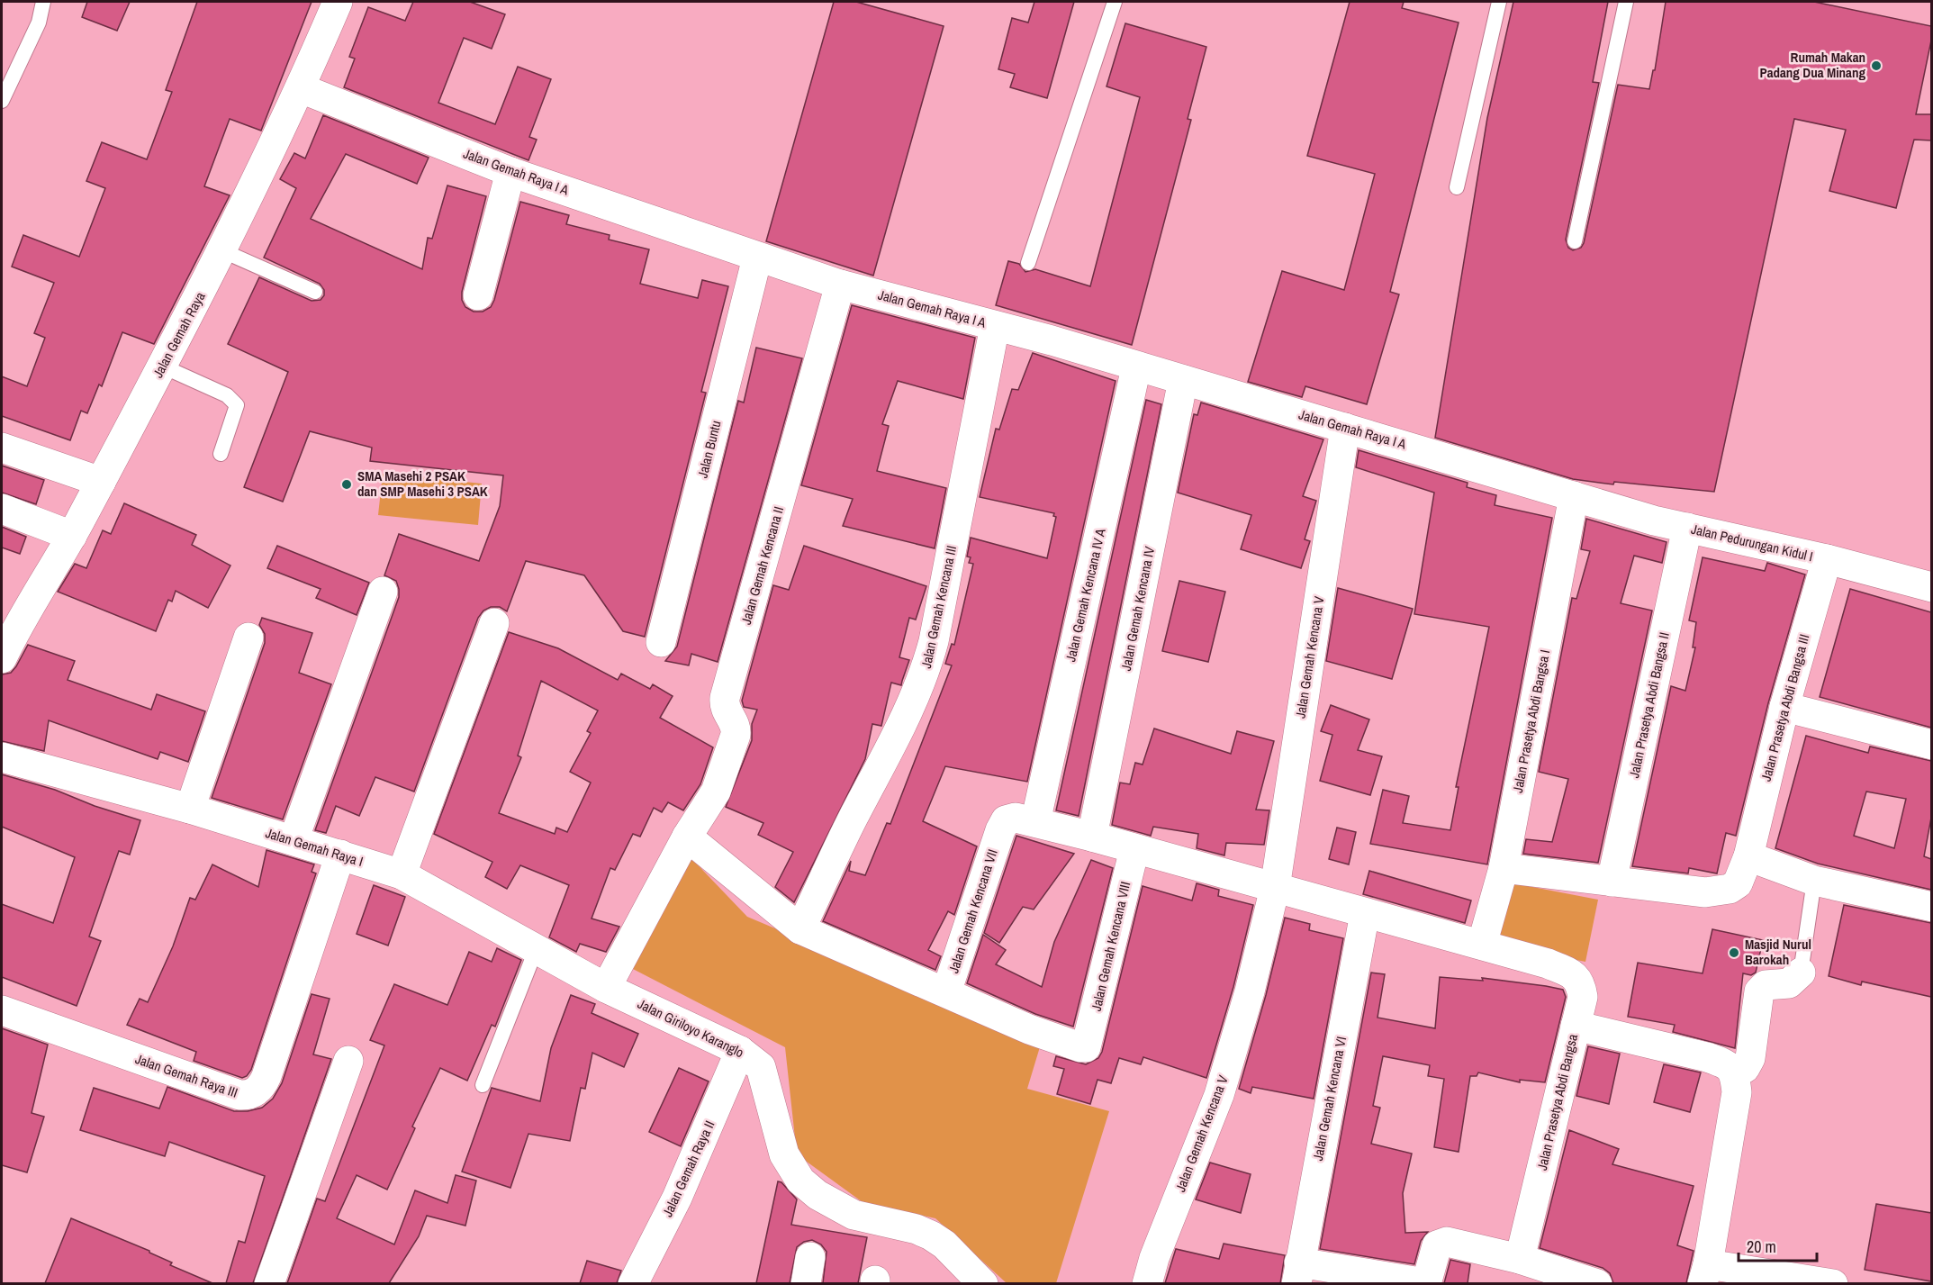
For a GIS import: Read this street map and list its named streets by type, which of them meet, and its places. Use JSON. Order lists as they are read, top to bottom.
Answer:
{
  "streets": {
    "street": [
      "Jalan Gemah Raya I A",
      "Jalan Gemah Raya",
      "Jalan Buntu",
      "Jalan Pedurungan Kidul I",
      "Jalan Gemah Kencana II",
      "Jalan Gemah Kencana IV A",
      "Jalan Gemah Kencana III",
      "Jalan Gemah Kencana IV",
      "Jalan Gemah Kencana V",
      "Jalan Prasetya Abdi Bangsa II",
      "Jalan Prasetya Abdi Bangsa III",
      "Jalan Prasetya Abdi Bangsa I",
      "Jalan Gemah Raya I",
      "Jalan Gemah Kencana VII",
      "Jalan Gemah Kencana VIII",
      "Jalan Giriloyo Karanglo",
      "Jalan Gemah Raya III",
      "Jalan Gemah Kencana VI",
      "Jalan Prasetya Abdi Bangsa",
      "Jalan Gemah Raya II"
    ]
  },
  "crossings": [
    ["Jalan Gemah Raya I A", "Jalan Gemah Raya"],
    ["Jalan Gemah Raya I A", "Jalan Buntu"],
    ["Jalan Gemah Raya I A", "Jalan Pedurungan Kidul I"],
    ["Jalan Gemah Raya I A", "Jalan Gemah Kencana II"],
    ["Jalan Gemah Raya I A", "Jalan Gemah Kencana IV A"],
    ["Jalan Gemah Raya I A", "Jalan Gemah Kencana III"],
    ["Jalan Gemah Raya I A", "Jalan Gemah Kencana IV"],
    ["Jalan Gemah Raya I A", "Jalan Gemah Kencana V"],
    ["Jalan Gemah Raya I A", "Jalan Prasetya Abdi Bangsa I"],
    ["Jalan Pedurungan Kidul I", "Jalan Prasetya Abdi Bangsa II"],
    ["Jalan Pedurungan Kidul I", "Jalan Prasetya Abdi Bangsa III"],
    ["Jalan Pedurungan Kidul I", "Jalan Prasetya Abdi Bangsa I"],
    ["Jalan Gemah Kencana II", "Jalan Gemah Raya I"],
    ["Jalan Gemah Kencana II", "Jalan Giriloyo Karanglo"],
    ["Jalan Gemah Kencana IV A", "Jalan Gemah Kencana VII"],
    ["Jalan Prasetya Abdi Bangsa II", "Jalan Prasetya Abdi Bangsa III"],
    ["Jalan Prasetya Abdi Bangsa III", "Jalan Prasetya Abdi Bangsa I"],
    ["Jalan Prasetya Abdi Bangsa I", "Jalan Prasetya Abdi Bangsa"],
    ["Jalan Gemah Raya I", "Jalan Giriloyo Karanglo"],
    ["Jalan Gemah Raya I", "Jalan Gemah Raya III"],
    ["Jalan Gemah Kencana VII", "Jalan Gemah Kencana VIII"],
    ["Jalan Giriloyo Karanglo", "Jalan Gemah Raya II"]
  ],
  "places": ["Rumah Makan Padang Dua Minang", "SMA Masehi 2 PSAK dan SMP Masehi 3 PSAK", "Masjid Nurul Barokah"],
  "scale_bar": "20 m"
}
